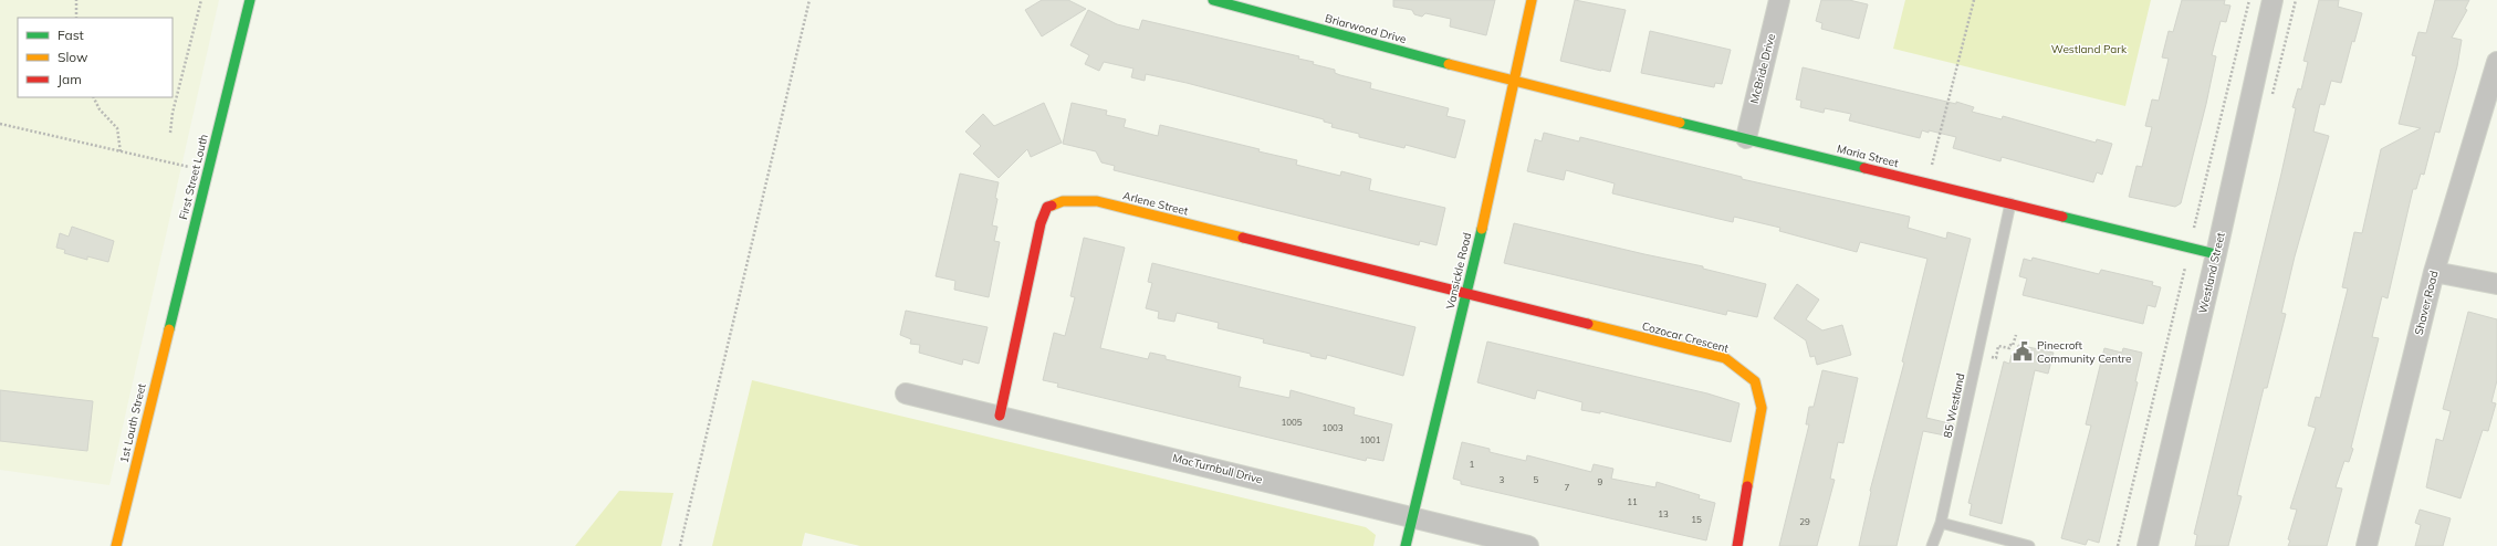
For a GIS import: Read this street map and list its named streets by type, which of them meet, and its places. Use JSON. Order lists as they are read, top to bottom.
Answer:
{
  "streets": {
    "street": [
      "Briarwood Drive",
      "McBride Drive",
      "Maria Street",
      "First Street Louth",
      "Arlene Street",
      "Vansickle Road",
      "Westland Street",
      "Shaver Road",
      "Cozocar Crescent",
      "1st Louth Street",
      "MacTurnbull Drive"
    ],
    "lane": ["85 Westland"]
  },
  "crossings": [
    ["Briarwood Drive", "Maria Street"],
    ["Briarwood Drive", "Vansickle Road"],
    ["McBride Drive", "Maria Street"],
    ["Maria Street", "Vansickle Road"],
    ["Maria Street", "Westland Street"],
    ["Maria Street", "85 Westland"],
    ["First Street Louth", "1st Louth Street"],
    ["Arlene Street", "Vansickle Road"],
    ["Arlene Street", "Cozocar Crescent"],
    ["Arlene Street", "MacTurnbull Drive"],
    ["Vansickle Road", "Cozocar Crescent"],
    ["Vansickle Road", "MacTurnbull Drive"]
  ],
  "parks": ["Westland Park"],
  "places": {
    "public building": ["Pinecroft Community Centre"]
  },
  "house_numbers": [
    "1005",
    "1003",
    "1001",
    "1",
    "3",
    "5",
    "9",
    "7",
    "11",
    "13",
    "15",
    "29"
  ],
  "legend": ["Fast", "Slow", "Jam"]
}
